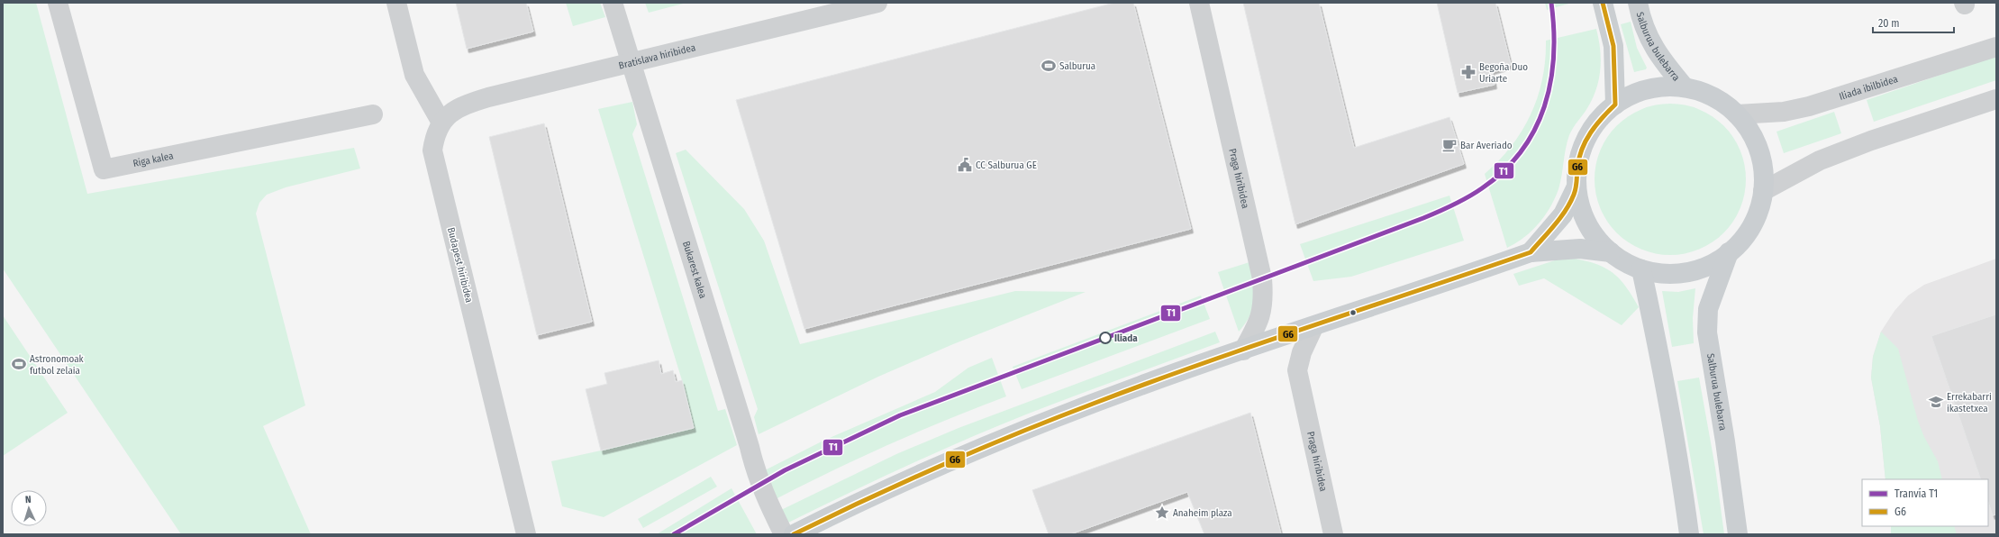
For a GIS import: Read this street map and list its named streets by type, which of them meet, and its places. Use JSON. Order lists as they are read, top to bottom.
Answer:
{
  "streets": {
    "main road": ["Salburua bulebarra"],
    "street": [
      "Bratislava hiribidea",
      "Iliada ibilbidea",
      "Riga kalea",
      "Praga hiribidea",
      "Budapest hiribidea",
      "Bukarest kalea"
    ]
  },
  "crossings": [
    ["Bratislava hiribidea", "Budapest hiribidea"],
    ["Bratislava hiribidea", "Bukarest kalea"]
  ],
  "places": {
    "sports": ["Salburua", "Astronomoak futbol zelaia"],
    "pharmacy": ["Begoña Duo Uriarte"],
    "cafe": ["Bar Averiado"],
    "public building": ["CC Salburua GE"],
    "other": ["Iliada"],
    "school or university": ["Errekabarri ikastetxea"],
    "place": ["Anaheim plaza"]
  },
  "lines": ["tram line T1", "transit line G6"],
  "legend": ["Tranvía T1", "G6"],
  "scale_bar": "20 m",
  "north": "top"
}
